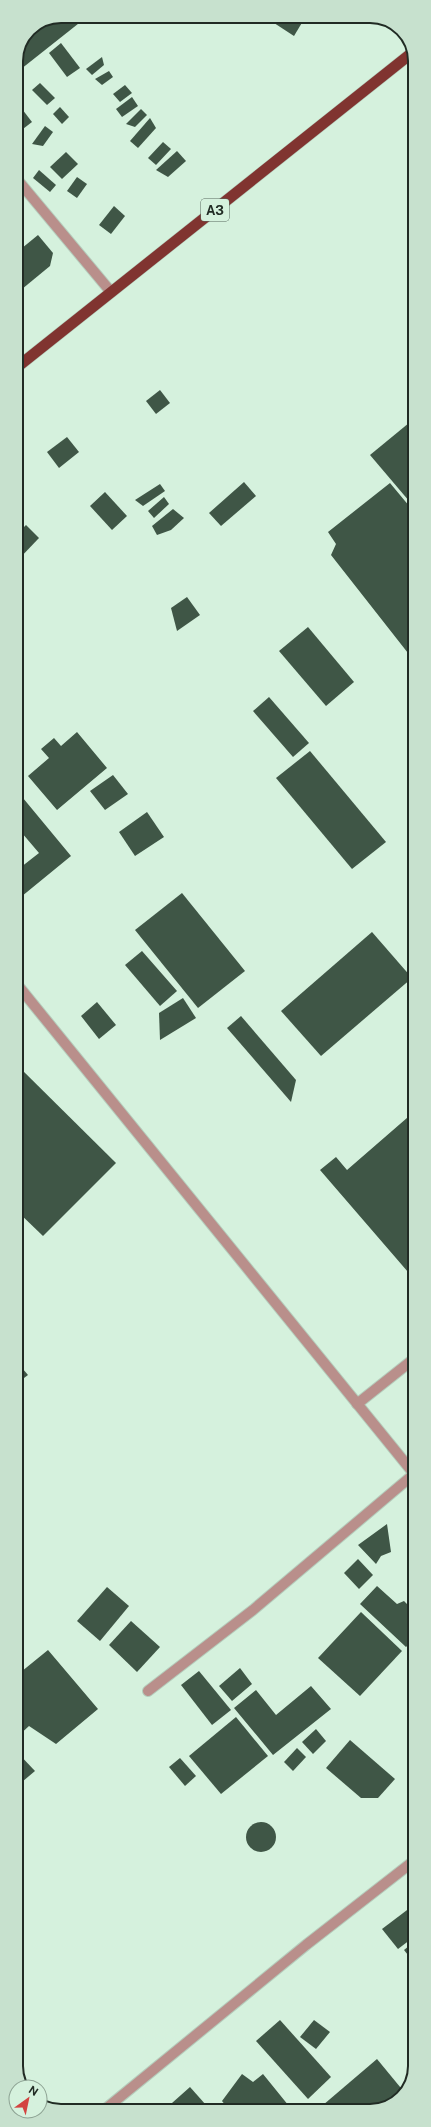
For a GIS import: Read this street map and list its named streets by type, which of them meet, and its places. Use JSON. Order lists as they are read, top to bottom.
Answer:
{
  "streets": {
    "highway": ["A3"]
  },
  "north": "top right"
}
